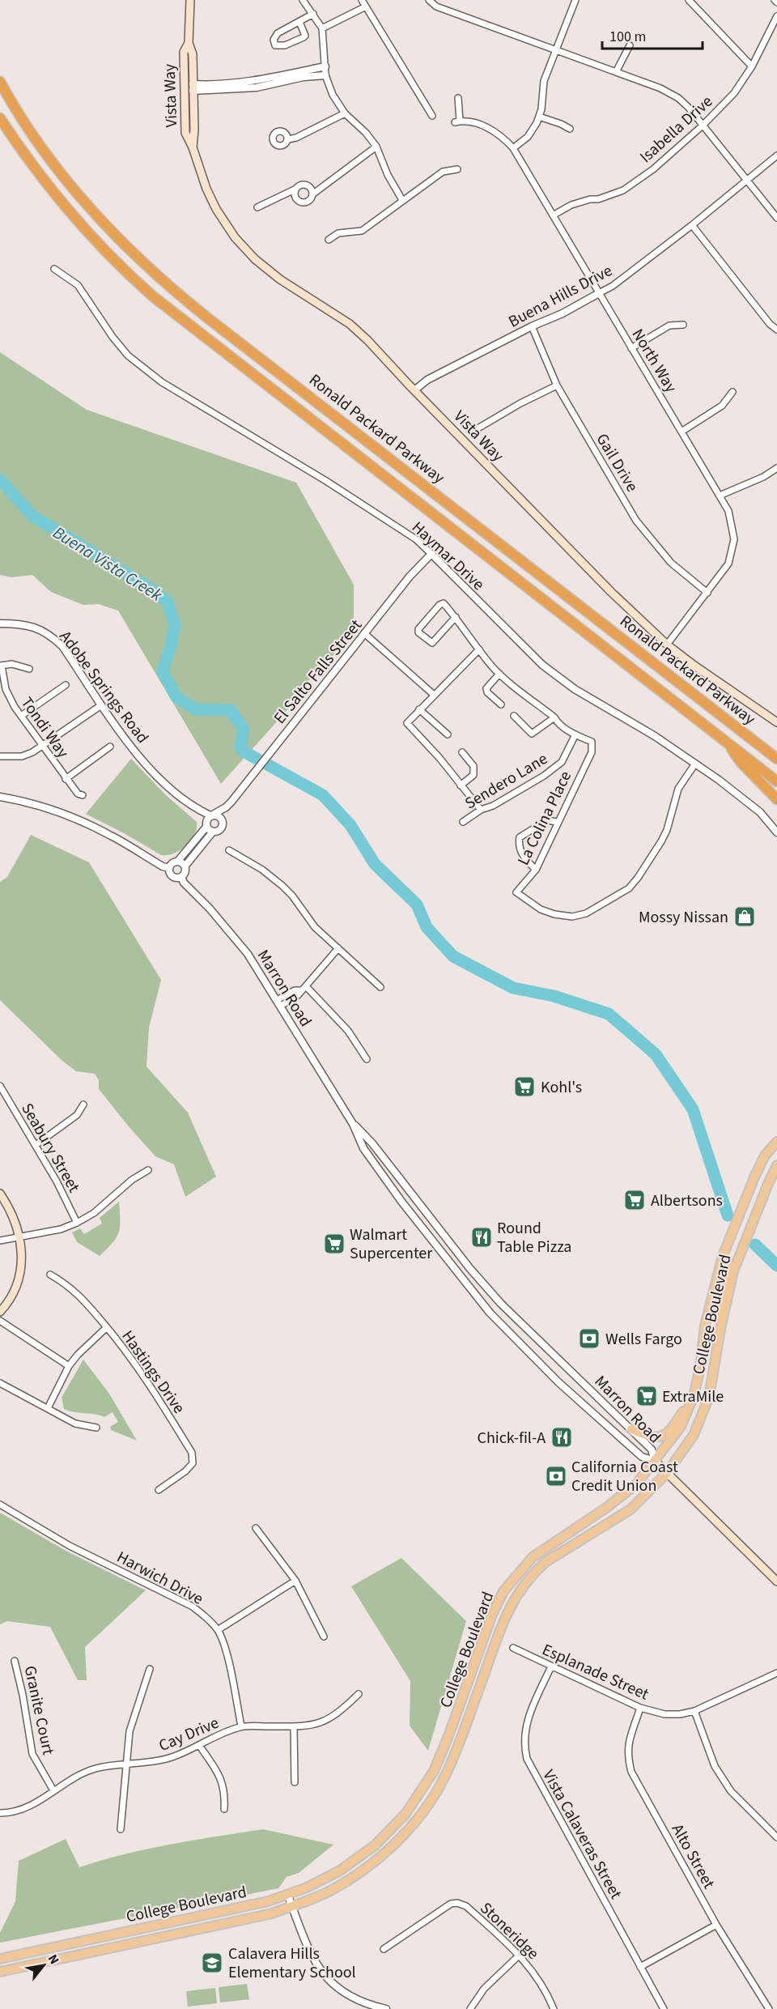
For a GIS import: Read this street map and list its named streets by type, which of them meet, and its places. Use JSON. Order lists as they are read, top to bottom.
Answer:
{
  "streets": {
    "highway": ["Ronald Packard Parkway"],
    "main road": ["Vista Way", "College Boulevard"],
    "street": [
      "Isabella Drive",
      "Buena Hills Drive",
      "North Way",
      "Gail Drive",
      "Haymar Drive",
      "El Salto Falls Street",
      "Adobe Springs Road",
      "Tondi Way",
      "Sendero Lane",
      "La Colina Place",
      "Marron Road",
      "Seabury Street",
      "Hastings Drive",
      "Harwich Drive",
      "Esplanade Street",
      "Granite Court",
      "Cay Drive",
      "Vista Calaveras Street",
      "Alto Street",
      "Stoneridge"
    ]
  },
  "crossings": [
    ["Vista Way", "Buena Hills Drive"],
    ["Vista Way", "North Way"],
    ["Isabella Drive", "North Way"],
    ["Buena Hills Drive", "North Way"],
    ["Buena Hills Drive", "Gail Drive"],
    ["North Way", "Gail Drive"],
    ["Haymar Drive", "El Salto Falls Street"],
    ["Haymar Drive", "La Colina Place"],
    ["El Salto Falls Street", "Adobe Springs Road"],
    ["Sendero Lane", "La Colina Place"],
    ["Marron Road", "College Boulevard"],
    ["Harwich Drive", "Cay Drive"],
    ["Esplanade Street", "Vista Calaveras Street"],
    ["Esplanade Street", "Alto Street"],
    ["Granite Court", "Cay Drive"]
  ],
  "water": ["Buena Vista Creek"],
  "places": {
    "shop": ["Mossy Nissan"],
    "supermarket": [
      "Kohl's",
      "Albertsons",
      "Walmart Supercenter",
      "ExtraMile"
    ],
    "restaurant": ["Round Table Pizza", "Chick-fil-A"],
    "bank": ["Wells Fargo", "California Coast Credit Union"],
    "school or university": ["Calavera Hills Elementary School"]
  },
  "scale_bar": "100 m",
  "north": "top right"
}
